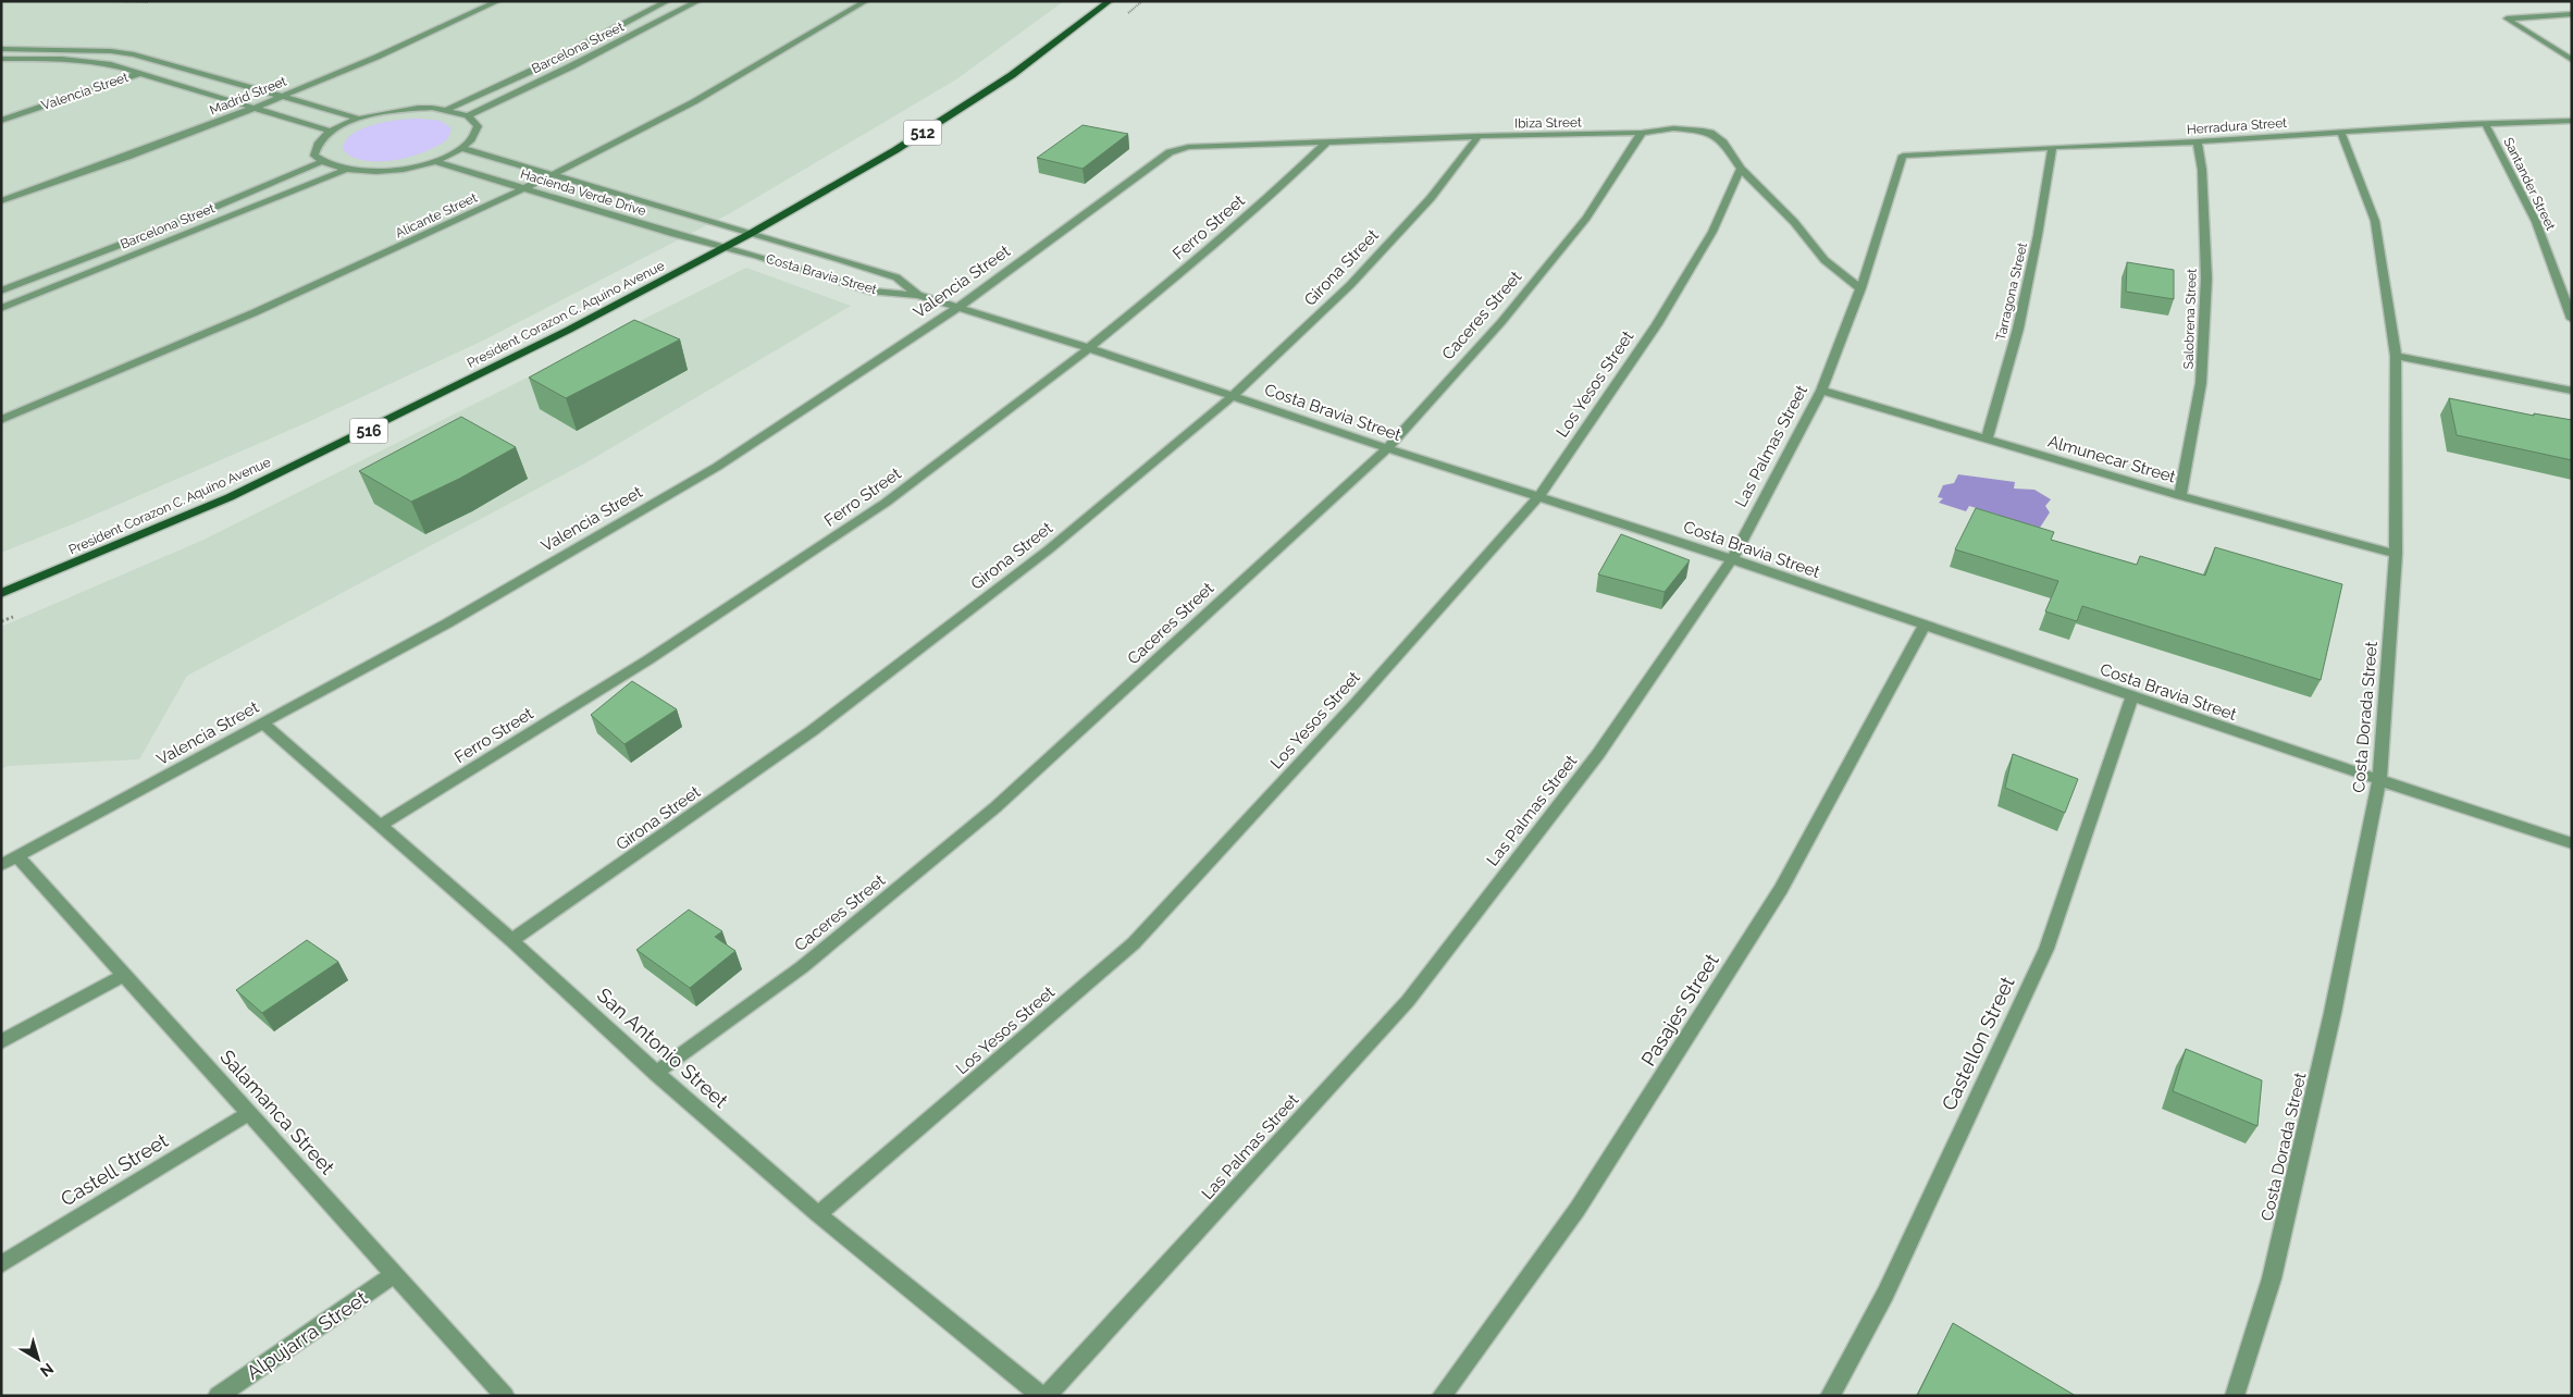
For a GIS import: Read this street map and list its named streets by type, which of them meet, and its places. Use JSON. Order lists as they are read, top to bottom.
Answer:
{
  "streets": {
    "main road": ["512", "President Corazon C. Aquino Avenue", "516"],
    "street": [
      "Barcelona Street",
      "Valencia Street",
      "Madrid Street",
      "Ibiza Street",
      "Herradura Street",
      "Santander Street",
      "Hacienda Verde Drive",
      "Alicante Street",
      "Ferro Street",
      "Girona Street",
      "Costa Bravia Street",
      "Tarragona Street",
      "Caceres Street",
      "Salobrena Street",
      "Los Yesos Street",
      "Las Palmas Street",
      "Almunecar Street",
      "Costa Dorada Street",
      "Pasajes Street",
      "Castellon Street",
      "San Antonio Street",
      "Salamanca Street",
      "Castell Street",
      "Alpujarra Street"
    ]
  },
  "crossings": [
    ["Valencia Street", "Ibiza Street"],
    ["Valencia Street", "Costa Bravia Street"],
    ["Valencia Street", "San Antonio Street"],
    ["Valencia Street", "Salamanca Street"],
    ["Ibiza Street", "Ferro Street"],
    ["Ibiza Street", "Girona Street"],
    ["Ibiza Street", "Caceres Street"],
    ["Ibiza Street", "Los Yesos Street"],
    ["Ibiza Street", "Las Palmas Street"],
    ["Herradura Street", "Santander Street"],
    ["Herradura Street", "Tarragona Street"],
    ["Herradura Street", "Salobrena Street"],
    ["Herradura Street", "Las Palmas Street"],
    ["Herradura Street", "Costa Dorada Street"],
    ["Hacienda Verde Drive", "Alicante Street"],
    ["Hacienda Verde Drive", "Costa Bravia Street"],
    ["Hacienda Verde Drive", "President Corazon C. Aquino Avenue"],
    ["Ferro Street", "Costa Bravia Street"],
    ["Ferro Street", "San Antonio Street"],
    ["Girona Street", "Costa Bravia Street"],
    ["Girona Street", "San Antonio Street"],
    ["Costa Bravia Street", "President Corazon C. Aquino Avenue"],
    ["Costa Bravia Street", "Caceres Street"],
    ["Costa Bravia Street", "Los Yesos Street"],
    ["Costa Bravia Street", "Las Palmas Street"],
    ["Costa Bravia Street", "Costa Dorada Street"],
    ["Costa Bravia Street", "Pasajes Street"],
    ["Costa Bravia Street", "Castellon Street"],
    ["Tarragona Street", "Almunecar Street"],
    ["Caceres Street", "San Antonio Street"],
    ["Salobrena Street", "Almunecar Street"],
    ["Los Yesos Street", "San Antonio Street"],
    ["Las Palmas Street", "Almunecar Street"],
    ["Almunecar Street", "Costa Dorada Street"],
    ["Salamanca Street", "Castell Street"],
    ["Salamanca Street", "Alpujarra Street"]
  ],
  "north": "bottom right"
}
